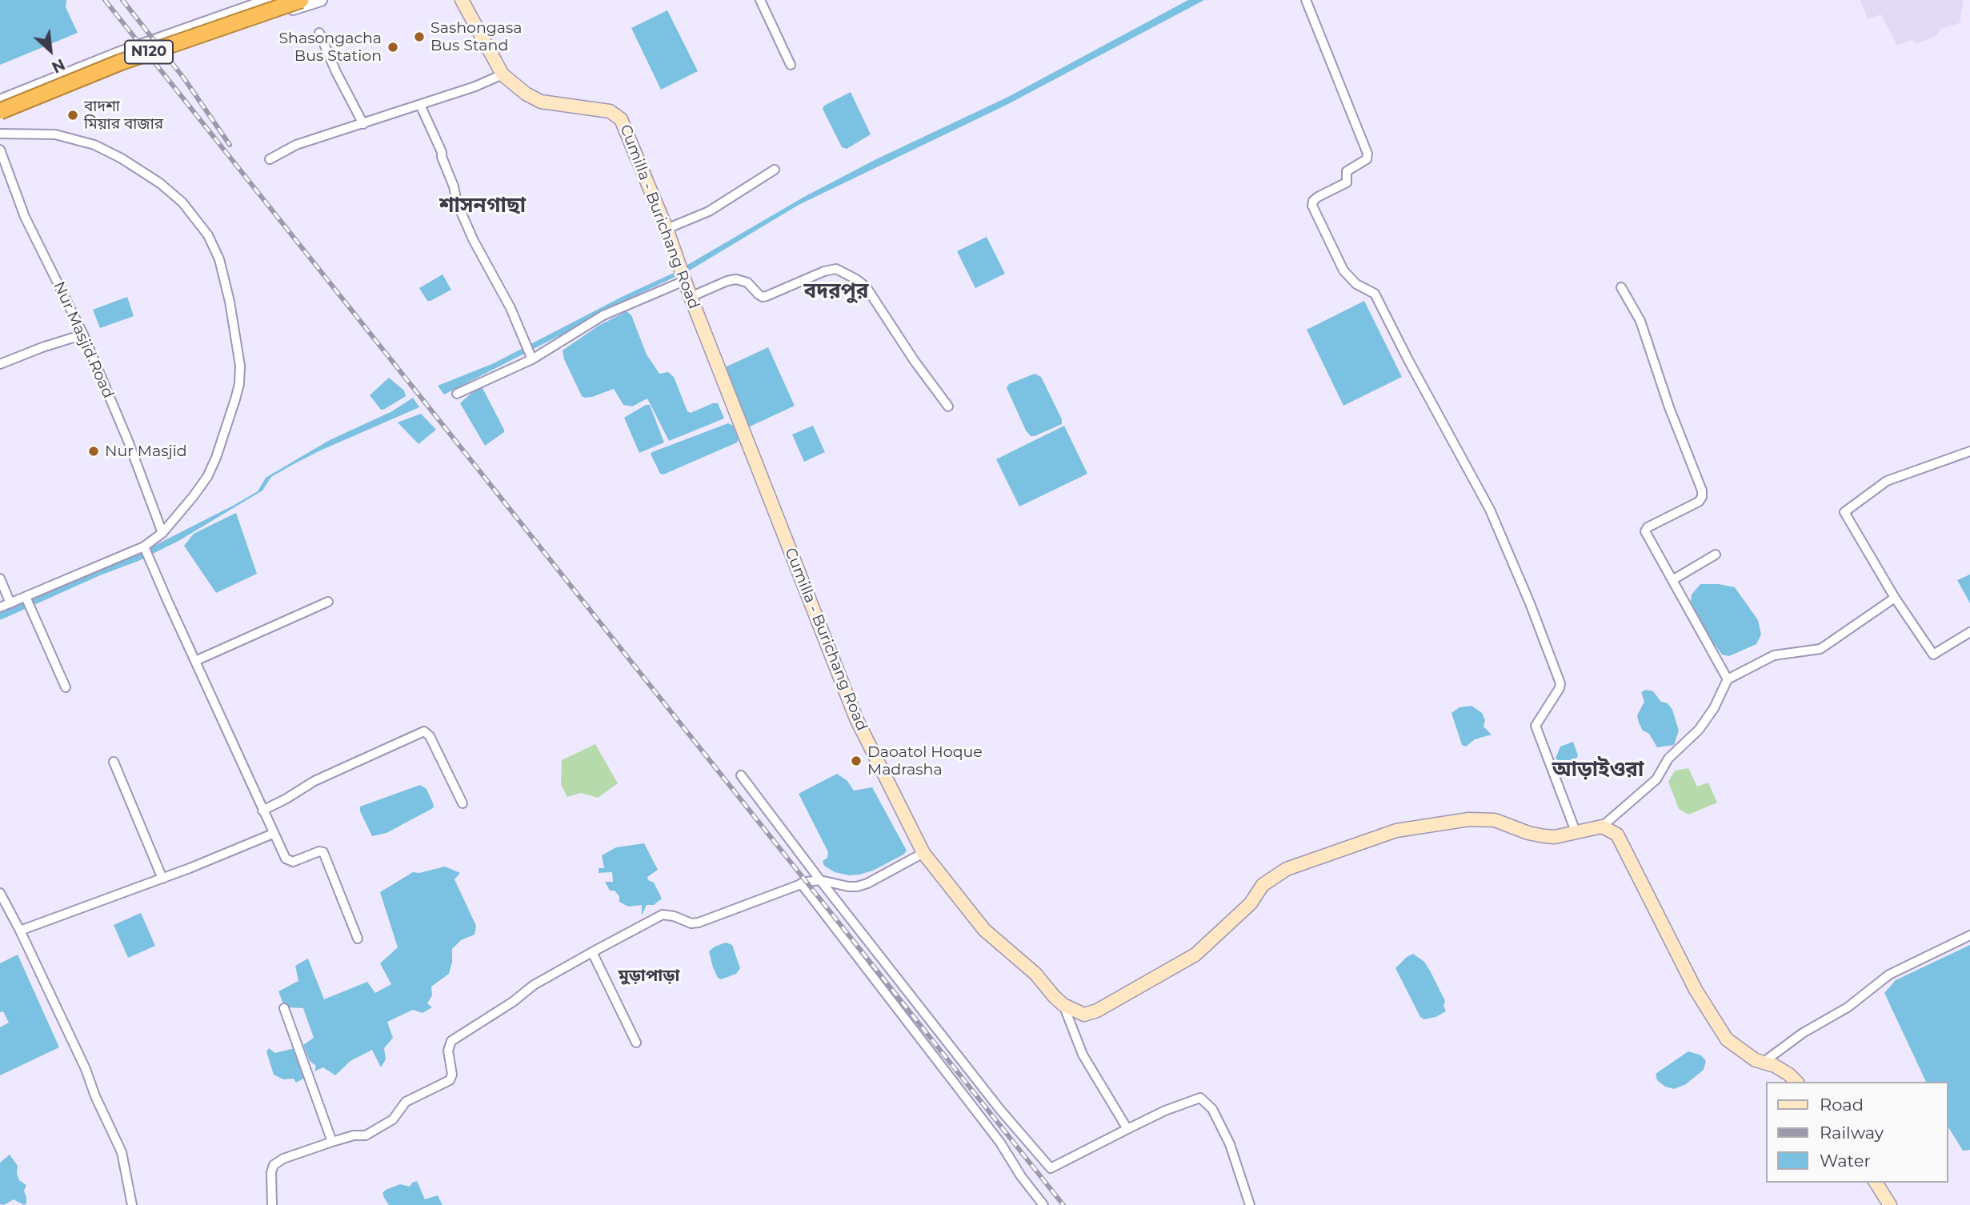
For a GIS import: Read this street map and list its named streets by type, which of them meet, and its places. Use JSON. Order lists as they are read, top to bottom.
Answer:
{
  "streets": {
    "highway": ["N120"],
    "main road": ["Cumilla - Burichang Road"],
    "street": ["Nur Masjid Road"]
  },
  "districts": [
    "শাসনগাছা",
    "বদরপুর",
    "আড়াইওরা",
    "মুড়াপাড়া"
  ],
  "places": [
    "Sashongasa Bus Stand",
    "Shasongacha Bus Station",
    "বাদশা মিয়ার বাজার",
    "Nur Masjid",
    "Daoatol Hoque Madrasha"
  ],
  "legend": ["Road", "Railway", "Water"],
  "north": "bottom right"
}
